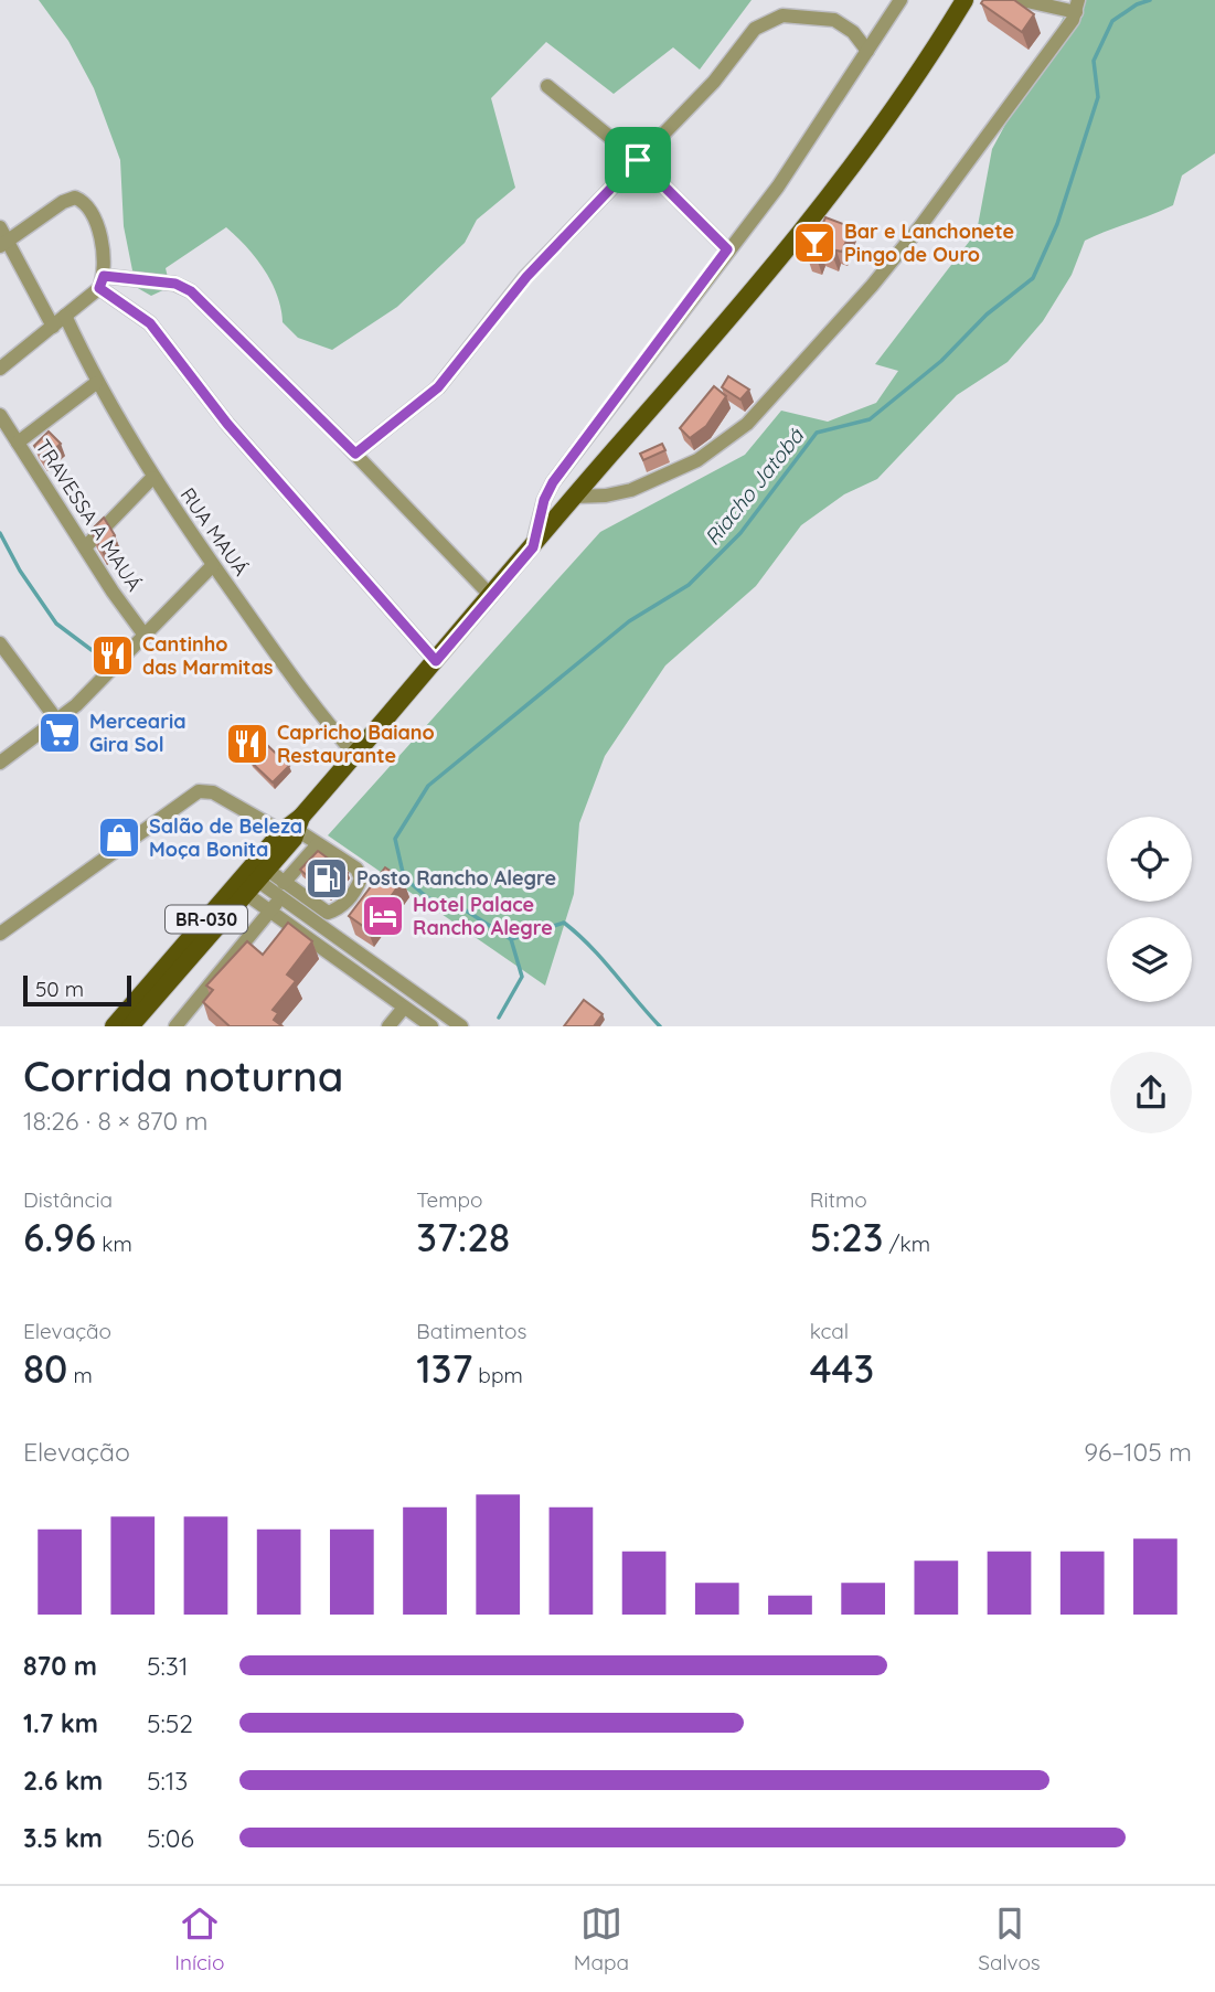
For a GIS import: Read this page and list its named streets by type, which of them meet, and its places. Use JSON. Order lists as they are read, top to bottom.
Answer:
{
  "streets": {
    "main road": ["BR-030"],
    "street": ["TRAVESSA A MAUÁ", "RUA MAUÁ"]
  },
  "crossings": [
    ["RUA MAUÁ", "BR-030"]
  ],
  "water": ["Riacho Jatobá"],
  "places": {
    "bar": ["Bar e Lanchonete Pingo de Ouro"],
    "restaurant": ["Cantinho das Marmitas", "Capricho Baiano Restaurante"],
    "supermarket": ["Mercearia Gira Sol"],
    "shop": ["Salão de Beleza Moça Bonita"],
    "fuel station": ["Posto Rancho Alegre"],
    "hotel": ["Hotel Palace Rancho Alegre"]
  },
  "scale_bar": "50 m",
  "page": {
    "scale": "50 m",
    "heading": ["Corrida noturna", "18:26 · 8 × 870 m"],
    "stats": [
      ["Distância", "6.96 km"],
      ["Tempo", "37:28"],
      ["Ritmo", "5:23 /km"],
      ["Elevação", "80 m"],
      ["Batimentos", "137 bpm"],
      ["kcal", "443"]
    ],
    "chart": ["Elevação", "96–105 m"],
    "list": [
      {
        "name": "870 m",
        "note": "5:31"
      },
      {
        "name": "1.7 km",
        "note": "5:52"
      },
      {
        "name": "2.6 km",
        "note": "5:13"
      },
      {
        "name": "3.5 km",
        "note": "5:06"
      }
    ],
    "tabs": ["Início", "Mapa", "Salvos"]
  }
}
